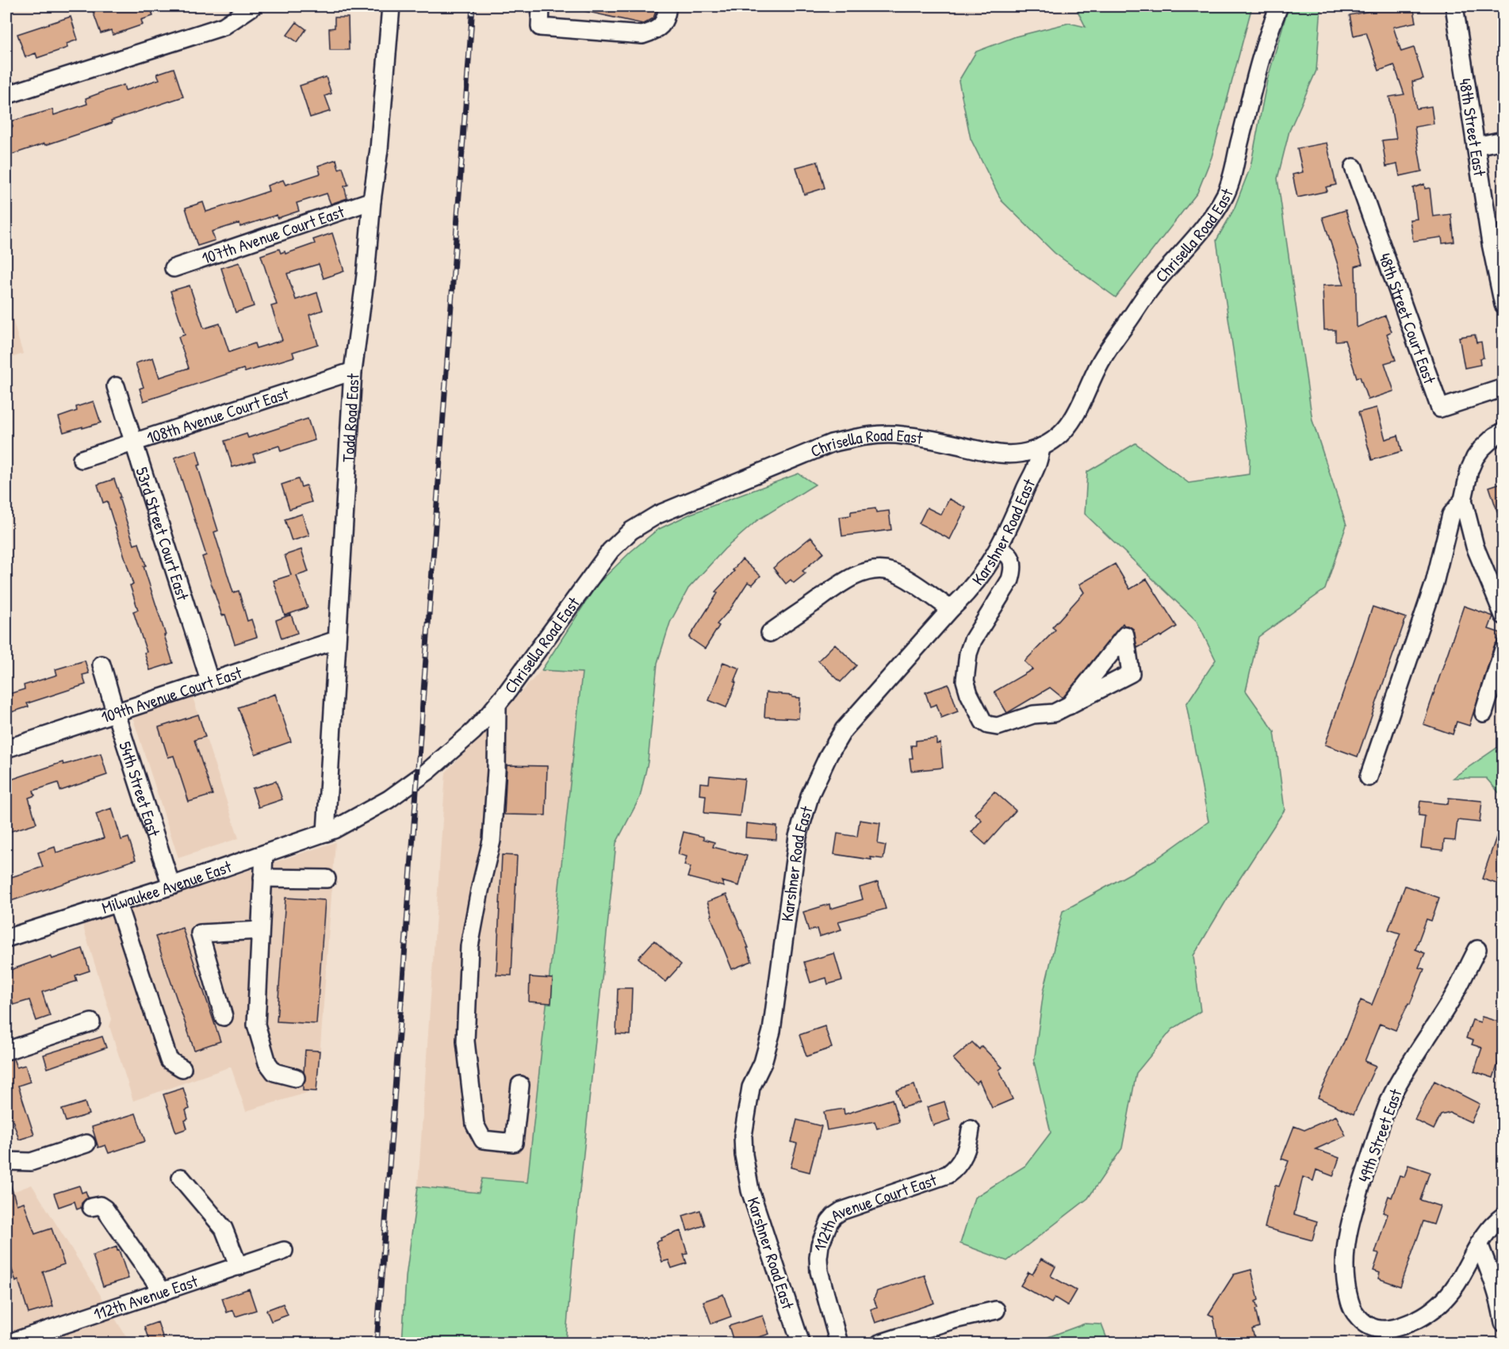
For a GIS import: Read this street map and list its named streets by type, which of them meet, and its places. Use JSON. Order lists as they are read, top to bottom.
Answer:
{
  "streets": {
    "street": [
      "48th Street East",
      "Chrisella Road East",
      "107th Avenue Court East",
      "48th Street Court East",
      "108th Avenue Court East",
      "Todd Road East",
      "Karshner Road East",
      "53rd Street Court East",
      "109th Avenue Court East",
      "54th Street East",
      "Milwaukee Avenue East",
      "49th Street East",
      "112th Avenue Court East",
      "112th Avenue East"
    ]
  },
  "crossings": [
    ["Chrisella Road East", "Todd Road East"],
    ["Chrisella Road East", "Karshner Road East"],
    ["Chrisella Road East", "Milwaukee Avenue East"],
    ["107th Avenue Court East", "Todd Road East"],
    ["108th Avenue Court East", "Todd Road East"],
    ["108th Avenue Court East", "53rd Street Court East"],
    ["Todd Road East", "109th Avenue Court East"],
    ["Todd Road East", "Milwaukee Avenue East"],
    ["53rd Street Court East", "109th Avenue Court East"],
    ["109th Avenue Court East", "54th Street East"],
    ["54th Street East", "Milwaukee Avenue East"]
  ]
}
